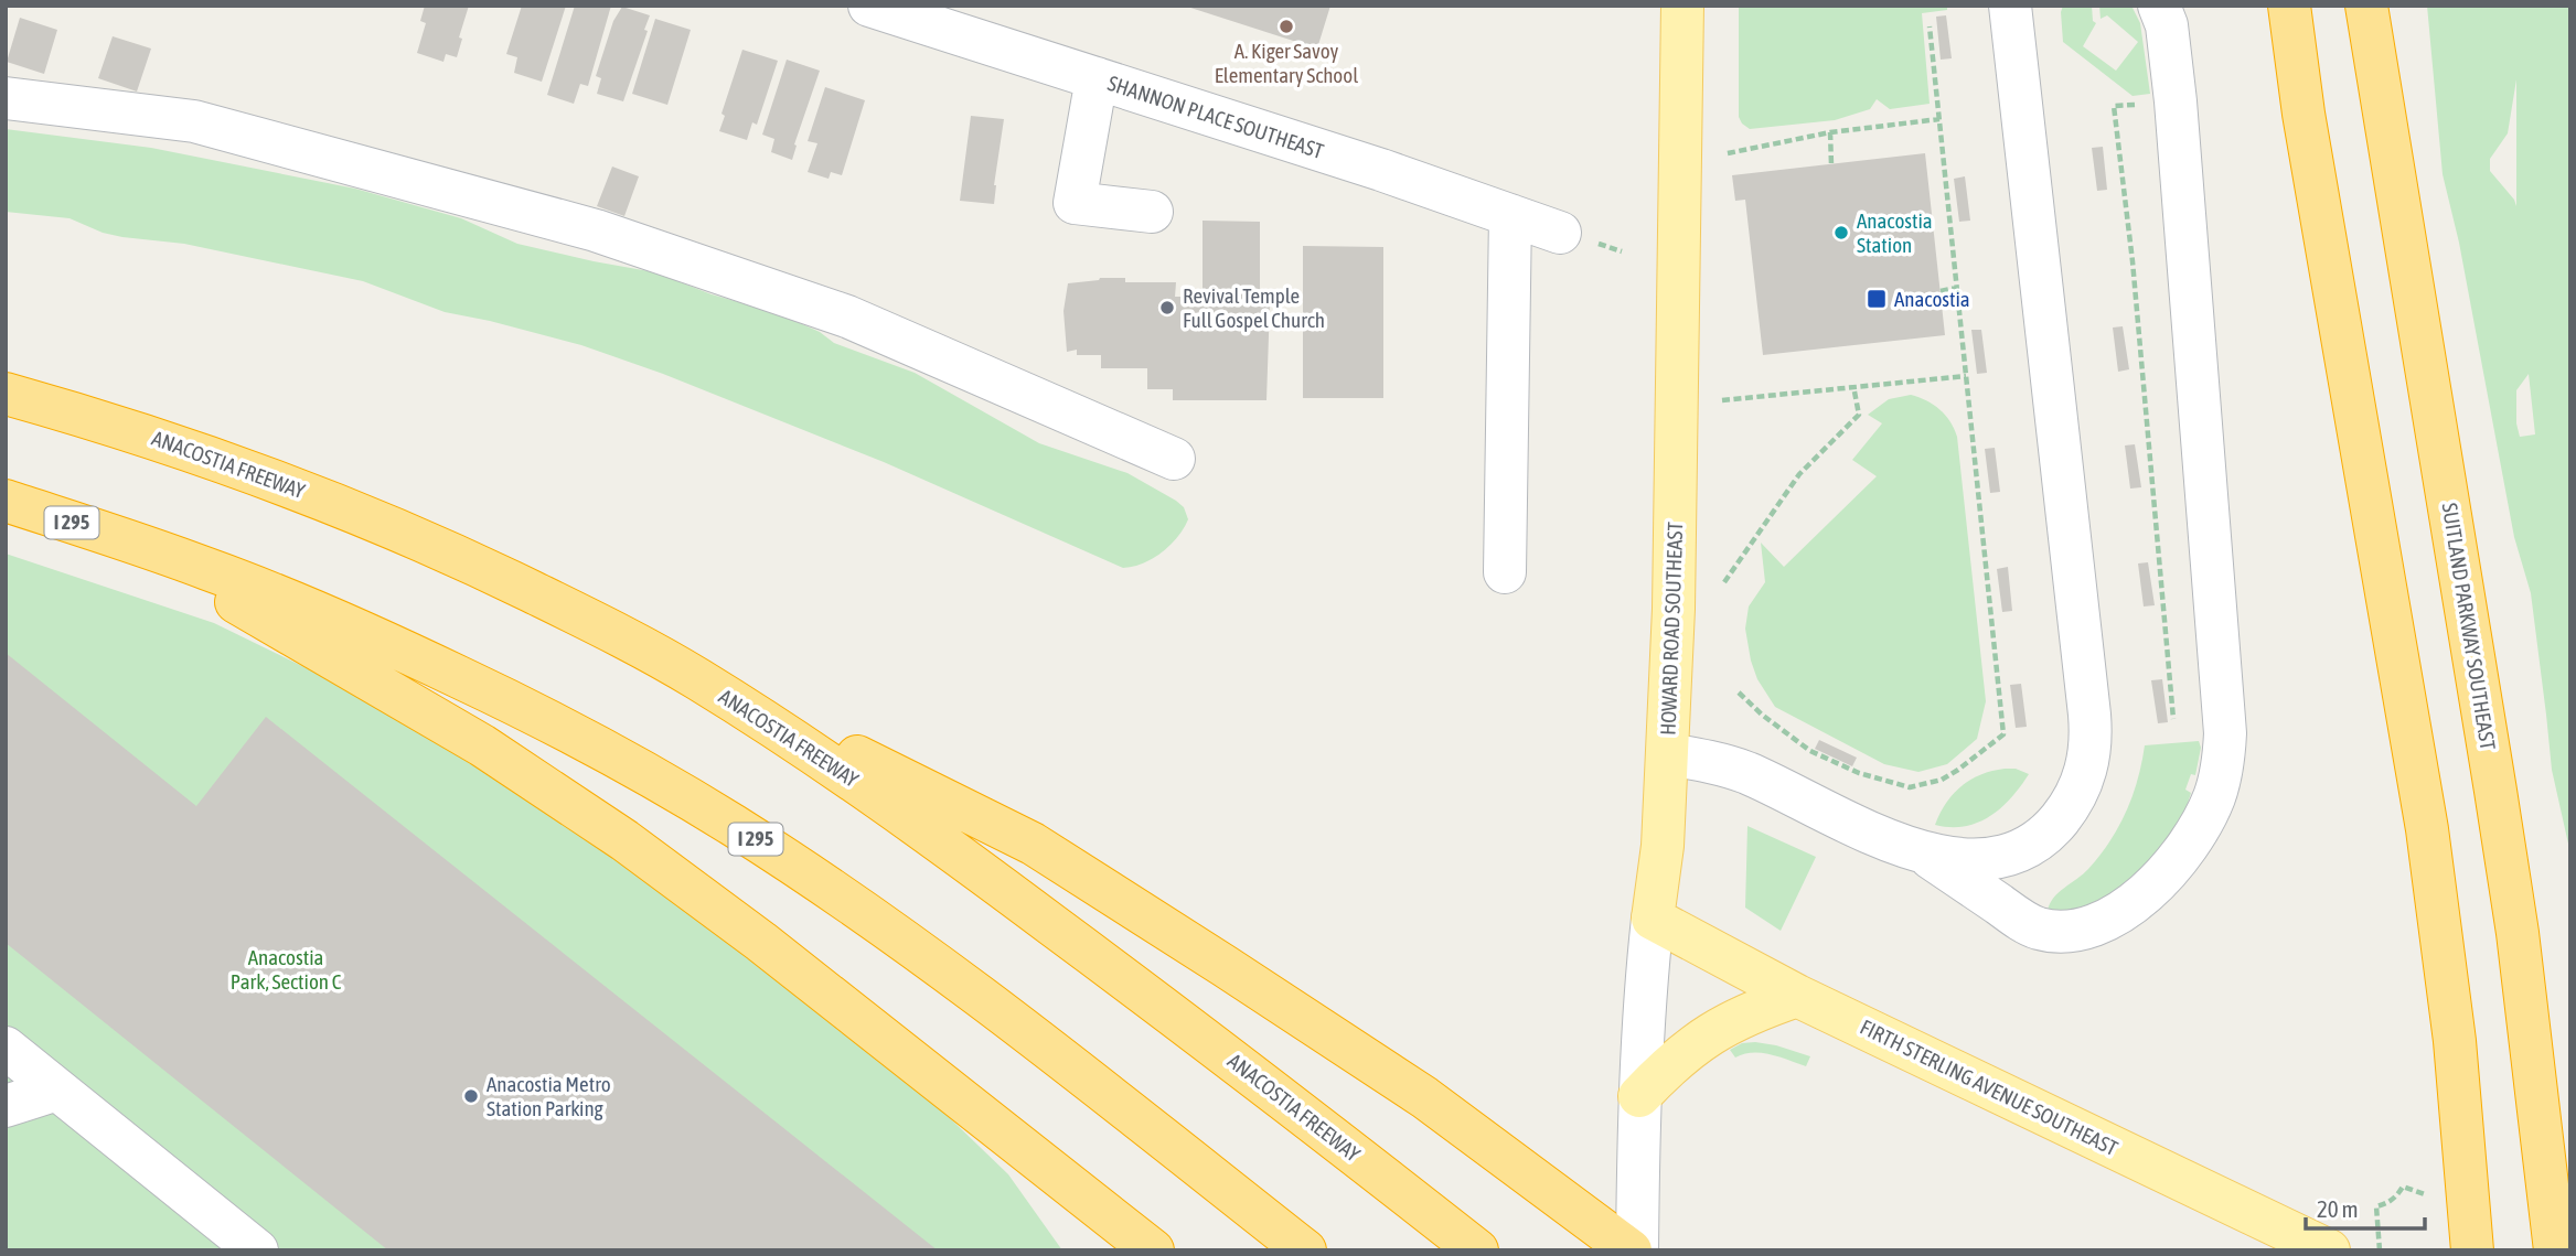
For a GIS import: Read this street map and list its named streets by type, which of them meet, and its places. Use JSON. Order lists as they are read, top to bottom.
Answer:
{
  "streets": {
    "highway": ["ANACOSTIA FREEWAY", "I 295", "SUITLAND PARKWAY SOUTHEAST"],
    "main road": ["HOWARD ROAD SOUTHEAST", "FIRTH STERLING AVENUE SOUTHEAST"],
    "street": ["SHANNON PLACE SOUTHEAST"]
  },
  "crossings": [
    ["HOWARD ROAD SOUTHEAST", "FIRTH STERLING AVENUE SOUTHEAST"]
  ],
  "parks": ["Anacostia Park, Section C"],
  "places": {
    "other": [
      "A. Kiger Savoy Elementary School",
      "Anacostia Station",
      "Revival Temple Full Gospel Church",
      "Anacostia Metro Station Parking"
    ],
    "transit": ["Anacostia"]
  },
  "scale_bar": "20 m"
}
